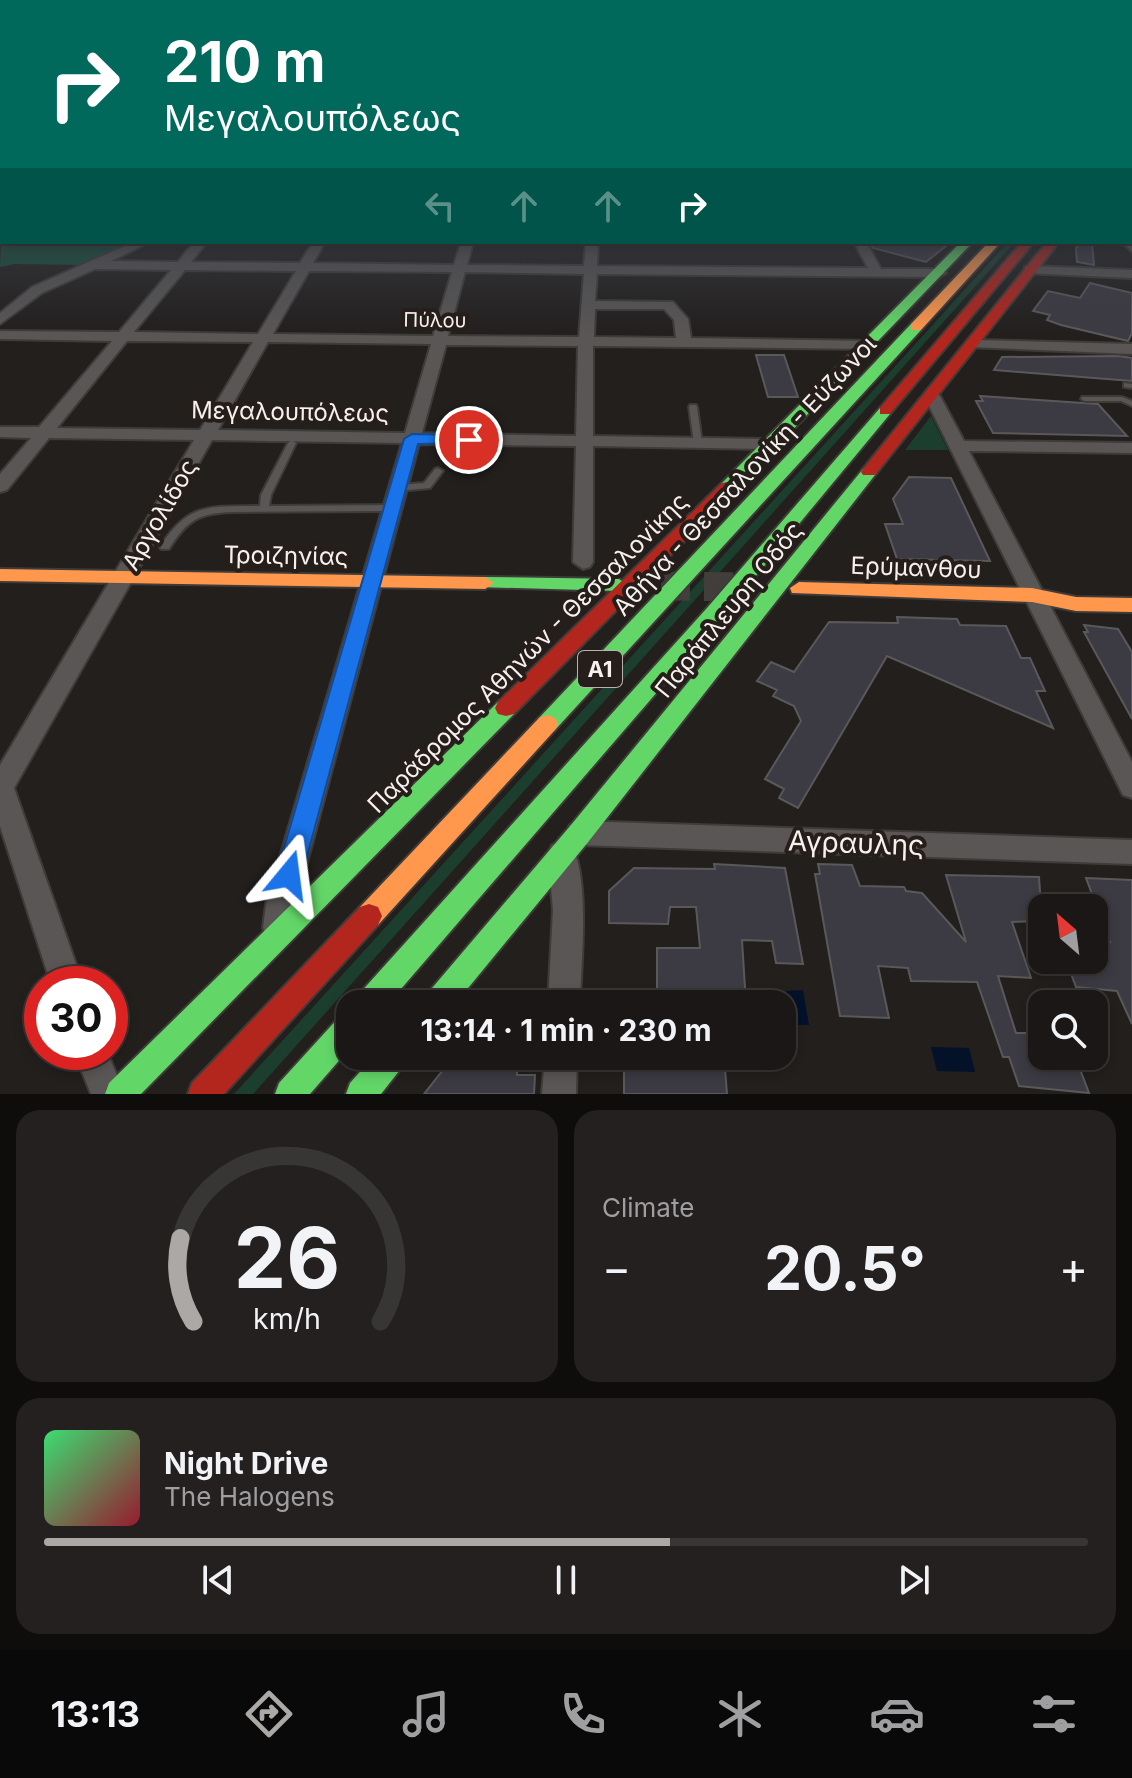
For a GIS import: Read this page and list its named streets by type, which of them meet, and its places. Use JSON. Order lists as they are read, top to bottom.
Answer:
{
  "streets": {
    "main road": [
      "Αθήνα - Θεσσαλονίκη - Εύζωνοι",
      "Τροιζηνίας",
      "Ερύμανθου",
      "Παράπλευρη Οδός",
      "Παράδρομος Αθηνών - Θεσσαλονίκης",
      "Α1"
    ],
    "street": [
      "Πύλου",
      "Μεγαλουπόλεως",
      "Αργολίδος",
      "Αγραυλης"
    ]
  },
  "crossings": [
    ["Πύλου", "Αργολίδος"],
    ["Πύλου", "Παράδρομος Αθηνών - Θεσσαλονίκης"],
    ["Μεγαλουπόλεως", "Αργολίδος"],
    ["Μεγαλουπόλεως", "Παράδρομος Αθηνών - Θεσσαλονίκης"],
    ["Αργολίδος", "Τροιζηνίας"],
    ["Παράπλευρη Οδός", "Αγραυλης"]
  ],
  "north": "top left",
  "page": {
    "turn": ["210 m", "Μεγαλουπόλεως"],
    "limit": "30",
    "trip": "13:14 · 1 min · 230 m",
    "tile": "Climate",
    "heat": ["−", "20.5°", "+"],
    "song": ["Night Drive", "The Halogens"],
    "tabs": "13:13",
    "gauge": ["26", "km/h"]
  }
}
